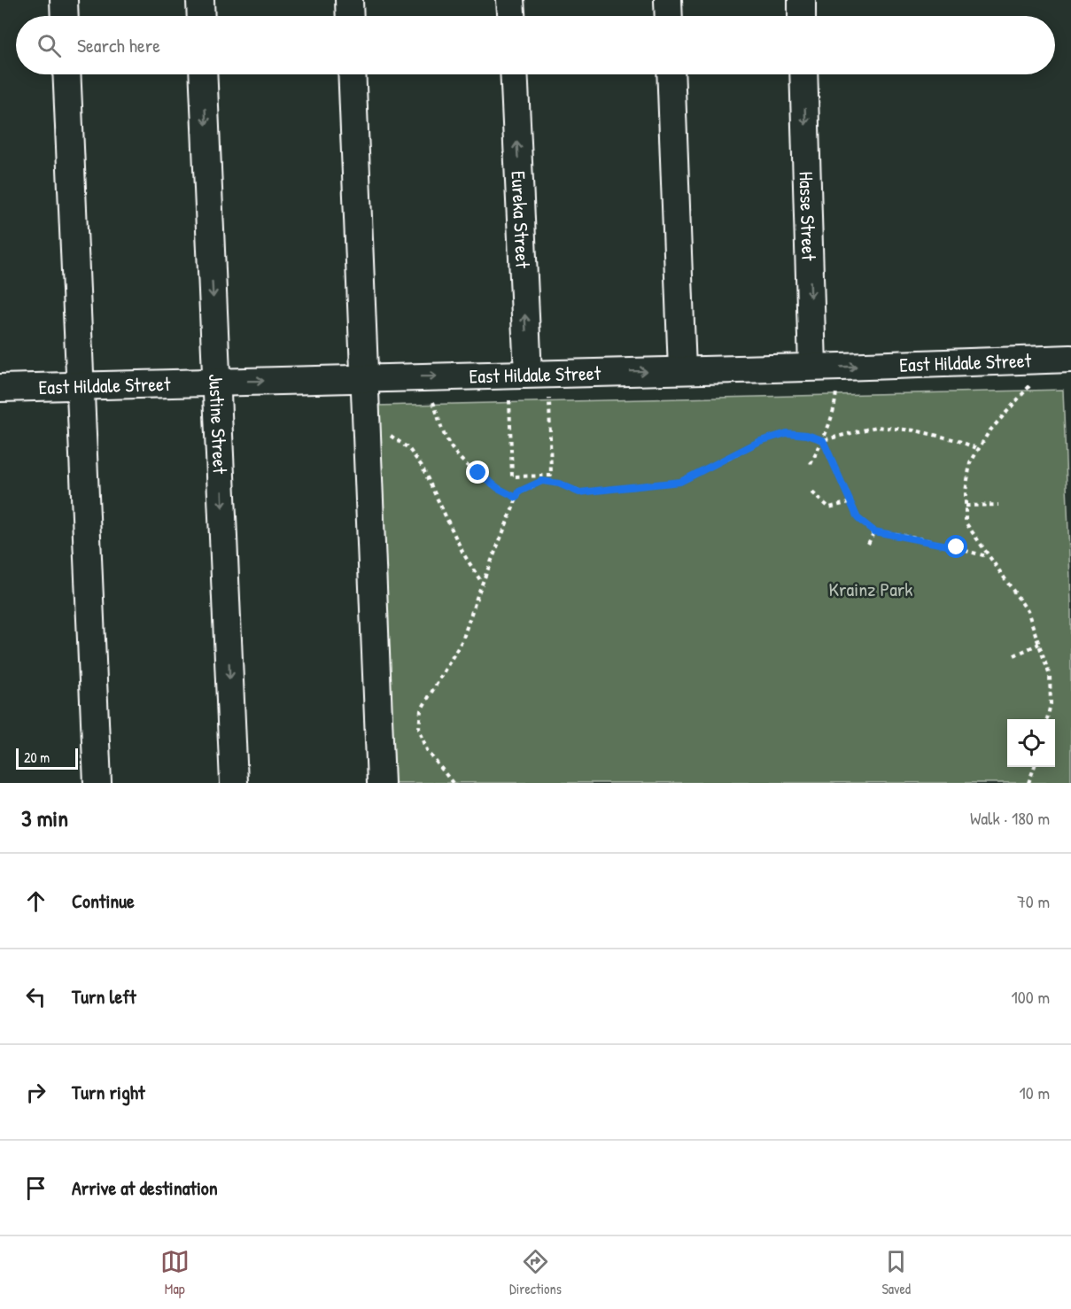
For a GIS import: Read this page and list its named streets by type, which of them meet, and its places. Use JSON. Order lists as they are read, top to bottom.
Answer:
{
  "streets": {
    "street": [
      "Hasse Street",
      "Eureka Street",
      "East Hildale Street",
      "Justine Street"
    ]
  },
  "crossings": [
    ["Hasse Street", "East Hildale Street"],
    ["Eureka Street", "East Hildale Street"],
    ["East Hildale Street", "Justine Street"]
  ],
  "one_way": ["East Hildale Street"],
  "parks": ["Krainz Park"],
  "scale_bar": "20 m",
  "page": {
    "search": "Search here",
    "scale": "20 m",
    "heading": ["3 min", "Walk · 180 m"],
    "list": [
      ["Continue", "70 m"],
      ["Turn left", "100 m"],
      ["Turn right", "10 m"],
      "Arrive at destination"
    ],
    "nav": ["Map", "Directions", "Saved"]
  }
}
